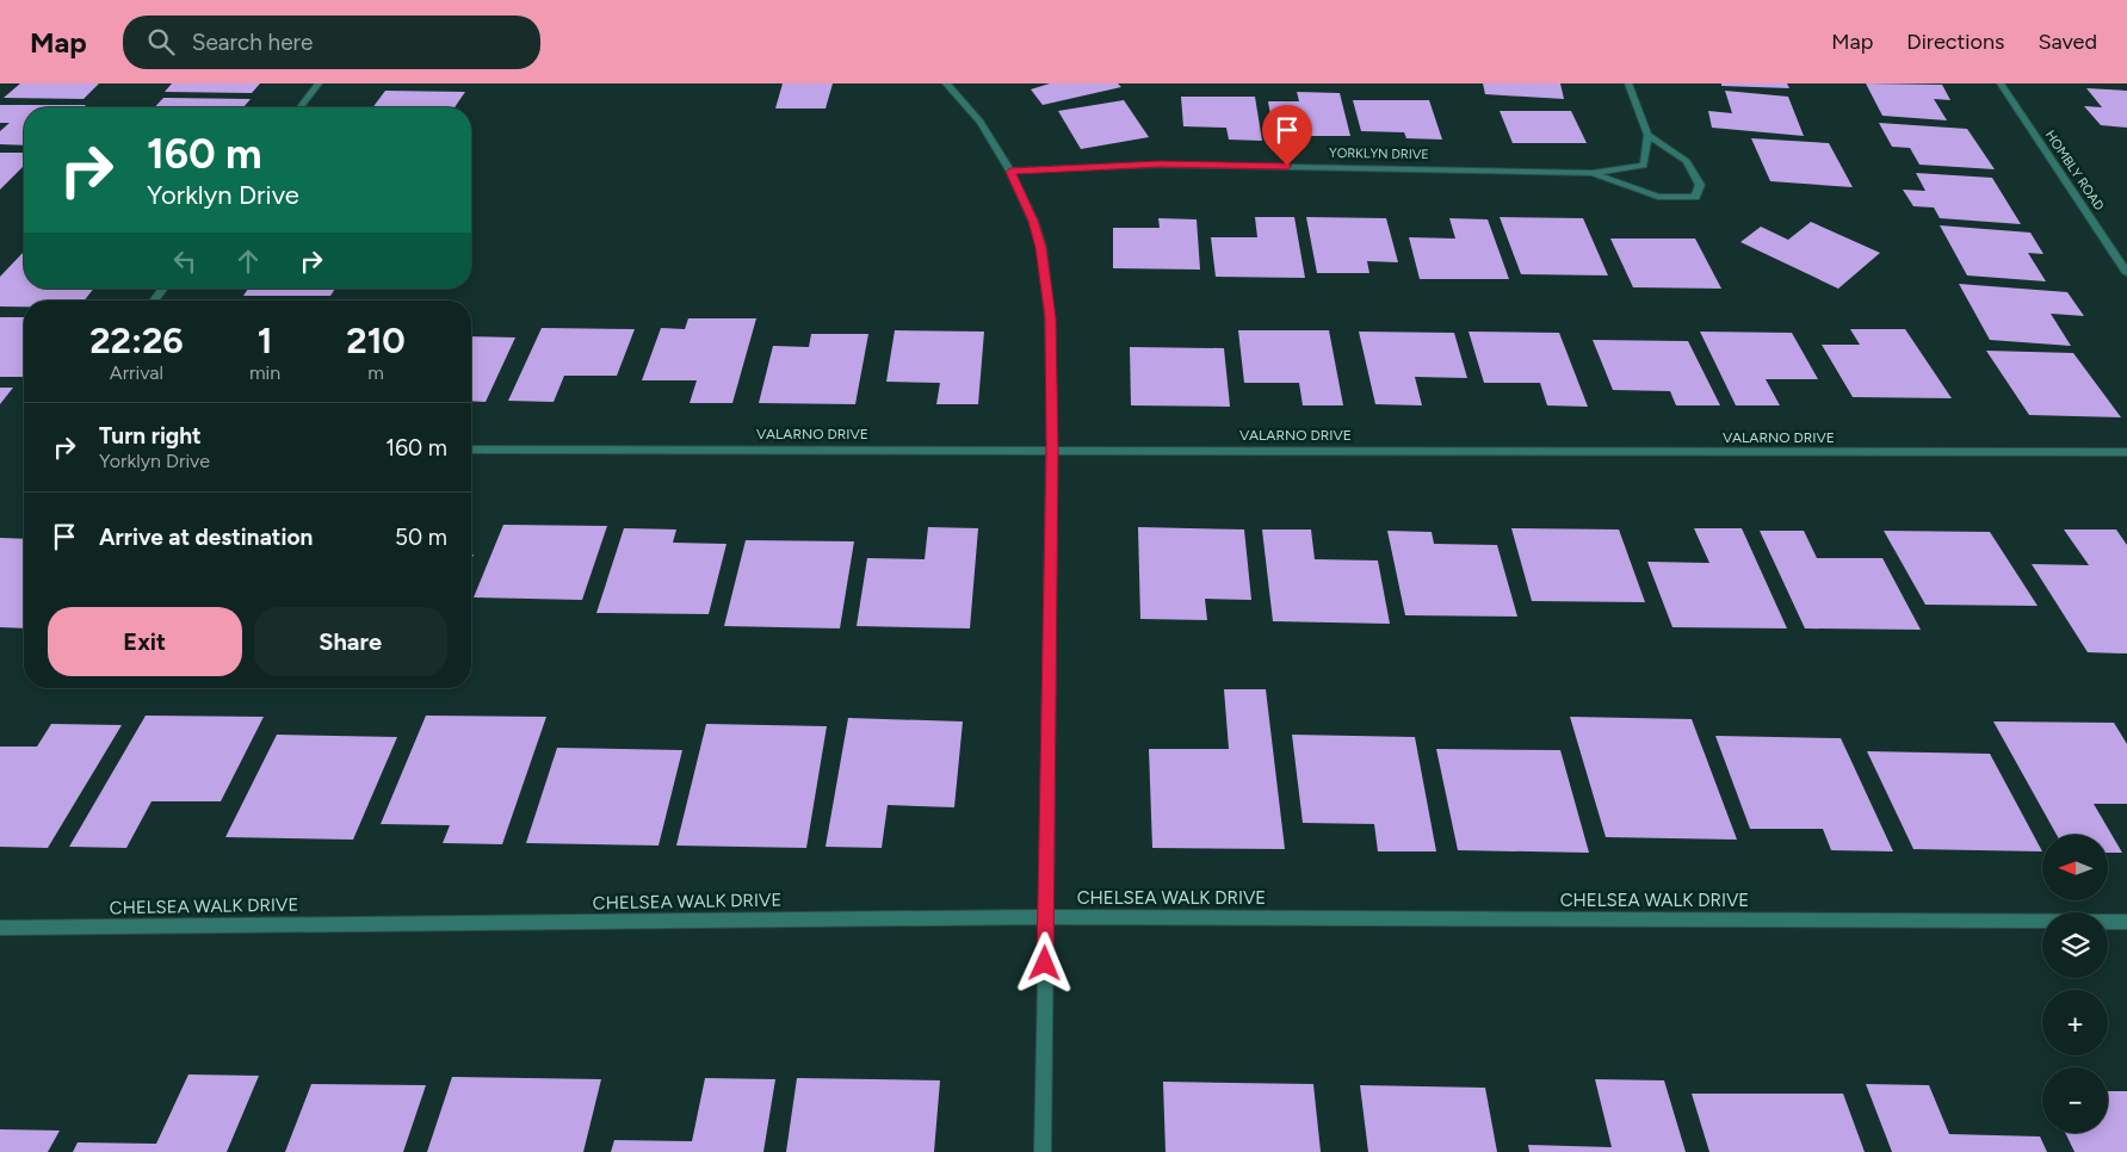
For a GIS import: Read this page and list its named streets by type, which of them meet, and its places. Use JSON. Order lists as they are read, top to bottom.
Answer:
{
  "streets": {
    "street": [
      "YORKLYN DRIVE",
      "HOMBLY ROAD",
      "VALARNO DRIVE",
      "CHELSEA WALK DRIVE"
    ]
  },
  "north": "left",
  "page": {
    "header": "Map",
    "search": "Search here",
    "nav": ["Map", "Directions", "Saved"],
    "turn": ["160 m", "Yorklyn Drive"],
    "eta": [
      "22:26",
      "Arrival",
      "1",
      "min",
      "210",
      "m"
    ],
    "list": [
      {
        "name": "Turn right",
        "note": "Yorklyn Drive",
        "value": "160 m"
      },
      {
        "name": "Arrive at destination",
        "value": "50 m"
      }
    ],
    "buttons": ["Exit", "Share"],
    "map_buttons": ["+", "−"]
  }
}
